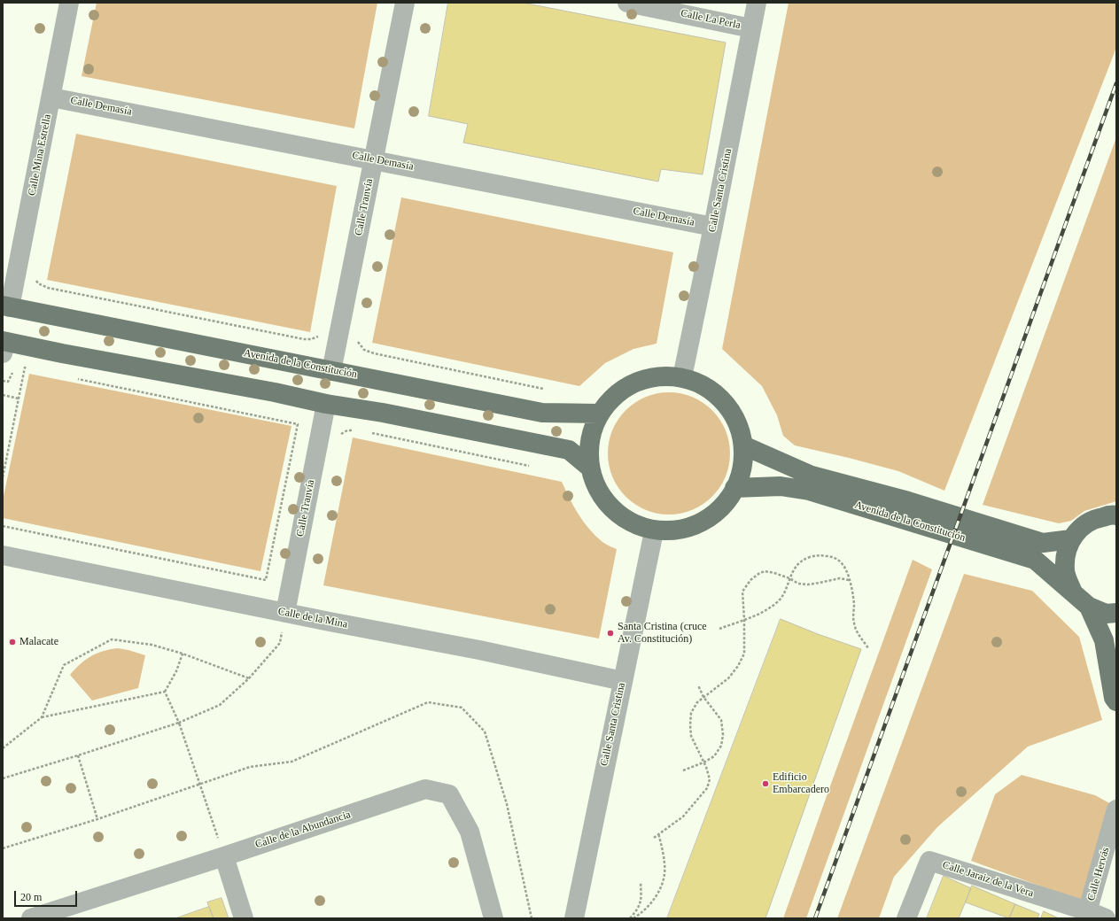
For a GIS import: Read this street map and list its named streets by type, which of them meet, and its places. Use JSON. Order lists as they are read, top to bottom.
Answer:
{
  "streets": {
    "main road": ["Avenida de la Constitución"],
    "street": [
      "Calle La Perla",
      "Calle Demasía",
      "Calle Mina Estrella",
      "Calle Santa Cristina",
      "Calle Tranvía",
      "Calle de la Mina",
      "Calle de la Abundancia",
      "Calle Hervás",
      "Calle Jaraiz de la Vera"
    ]
  },
  "crossings": [
    ["Calle La Perla", "Calle Santa Cristina"],
    ["Calle Demasía", "Calle Mina Estrella"],
    ["Calle Demasía", "Calle Santa Cristina"],
    ["Calle Demasía", "Calle Tranvía"],
    ["Calle Mina Estrella", "Avenida de la Constitución"],
    ["Calle Santa Cristina", "Calle de la Mina"],
    ["Calle Tranvía", "Avenida de la Constitución"],
    ["Calle Tranvía", "Calle de la Mina"],
    ["Calle Hervás", "Calle Jaraiz de la Vera"]
  ],
  "places": ["Santa Cristina (cruce Av. Constitución)", "Malacate", "Edificio Embarcadero"],
  "scale_bar": "20 m"
}
